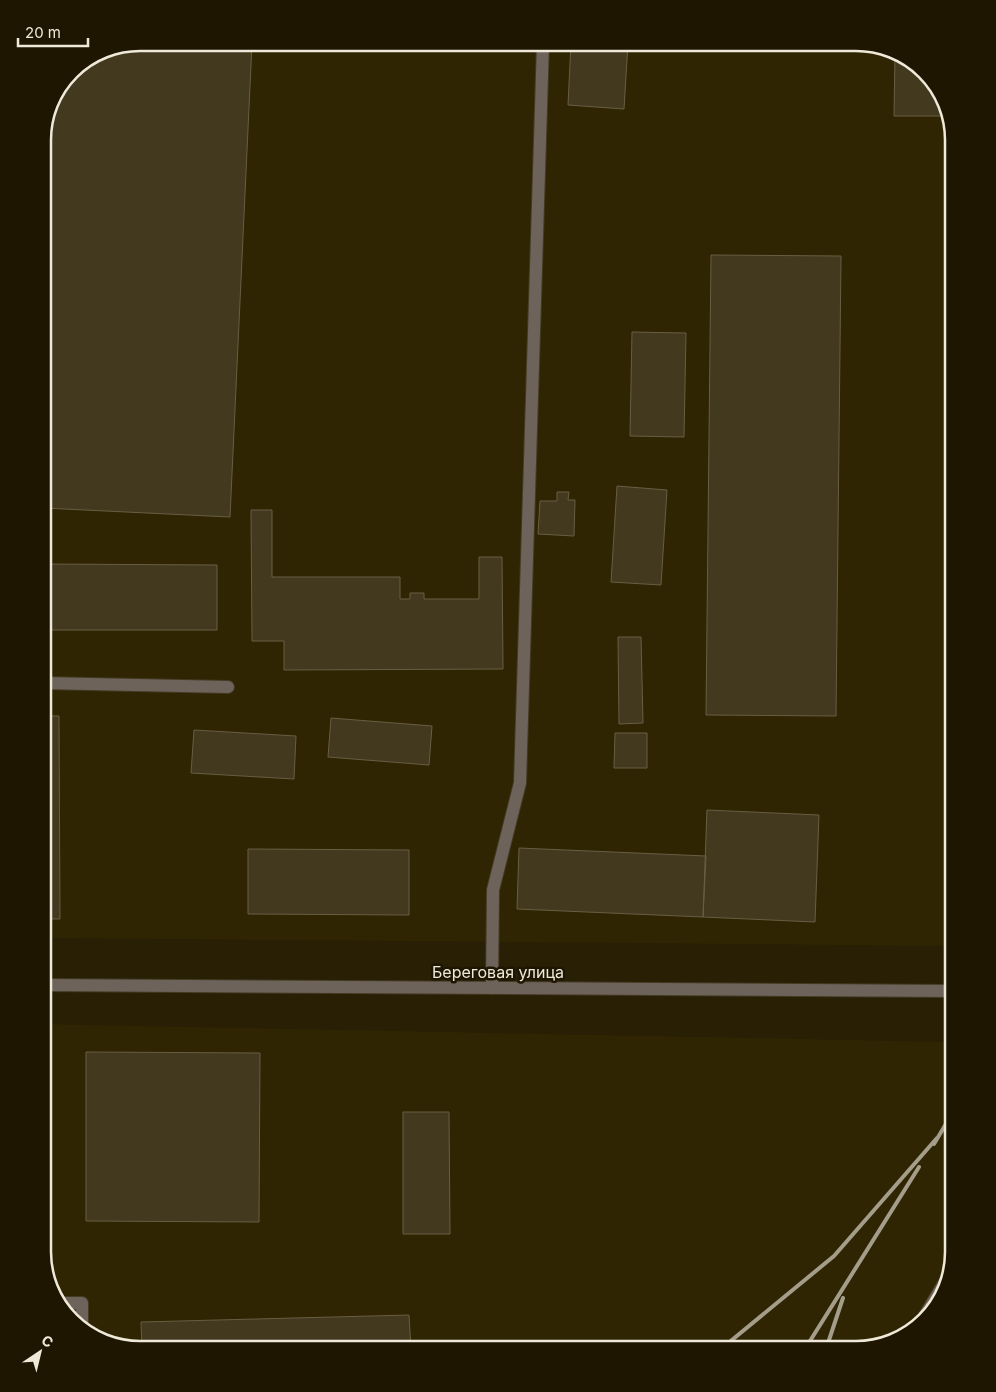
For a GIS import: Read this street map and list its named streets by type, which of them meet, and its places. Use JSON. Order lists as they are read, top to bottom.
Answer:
{
  "streets": {
    "street": ["Береговая улица"]
  },
  "scale_bar": "20 m",
  "north": "top right"
}
